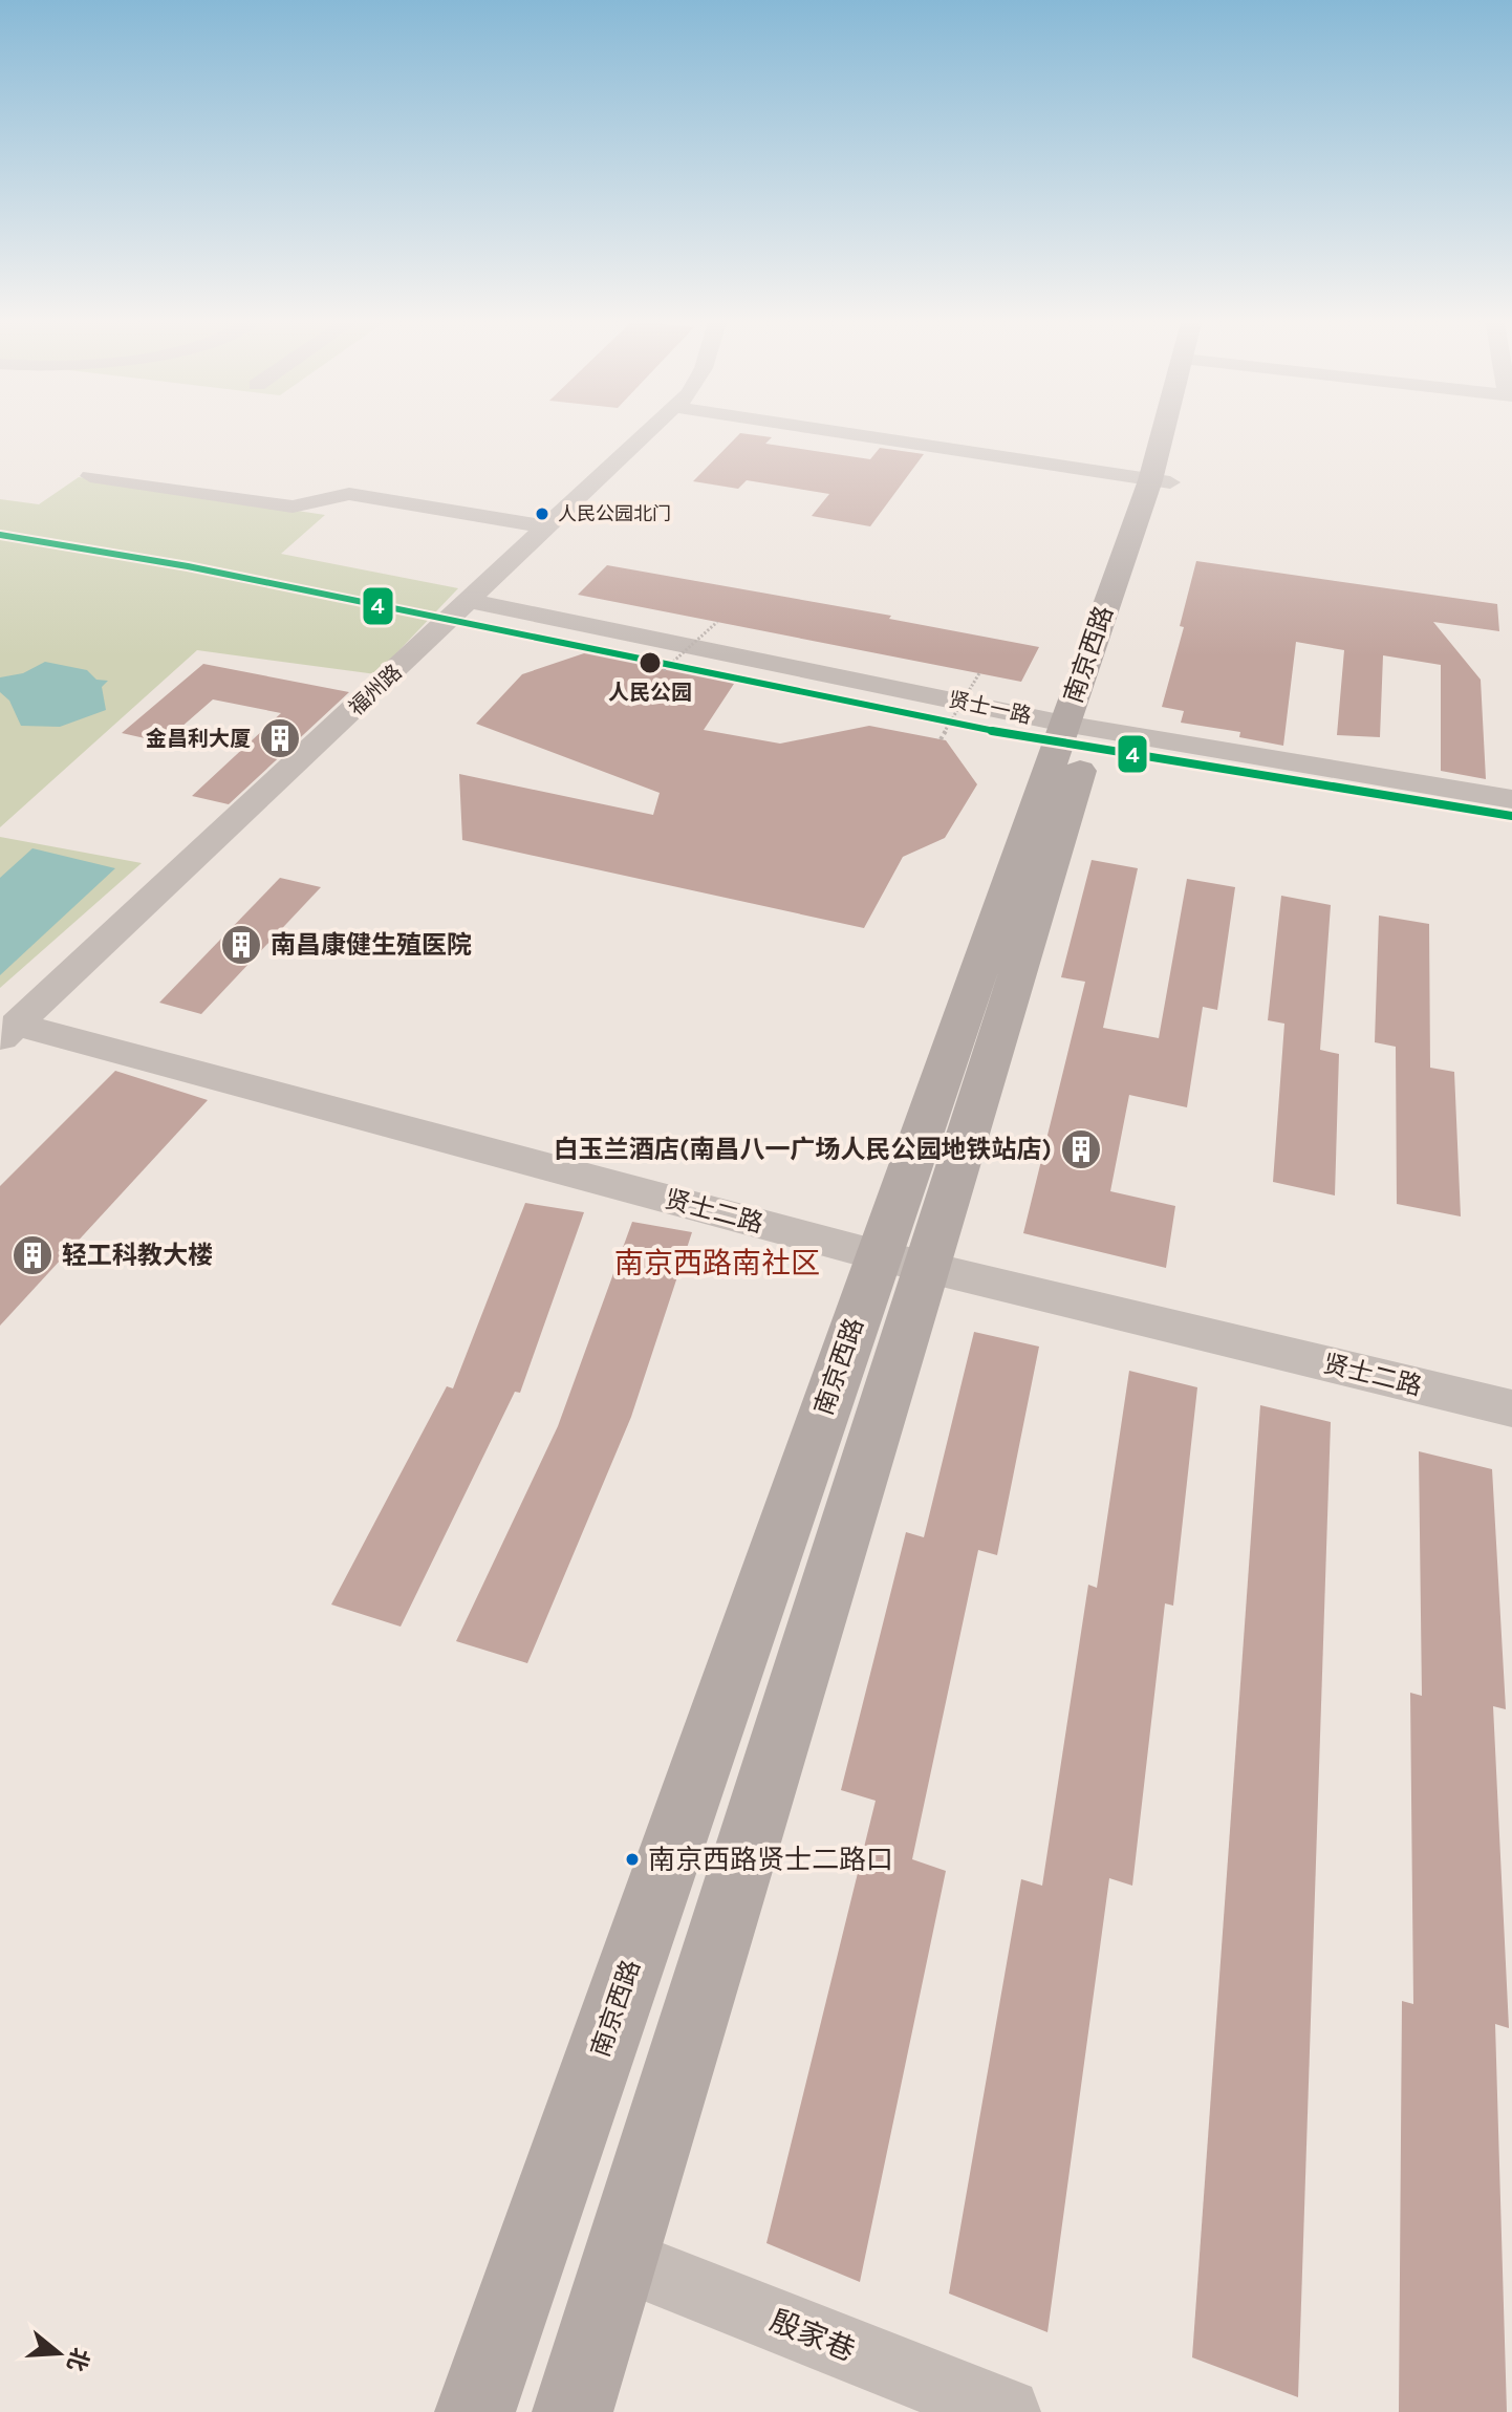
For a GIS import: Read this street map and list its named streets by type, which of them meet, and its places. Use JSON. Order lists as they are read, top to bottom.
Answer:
{
  "streets": {
    "main road": ["南京西路"],
    "street": [
      "福州路",
      "贤士一路",
      "贤士二路",
      "殷家巷"
    ]
  },
  "crossings": [
    ["南京西路", "贤士一路"],
    ["南京西路", "贤士二路"],
    ["南京西路", "殷家巷"],
    ["福州路", "贤士一路"],
    ["福州路", "贤士二路"]
  ],
  "districts": ["南京西路南社区"],
  "places": {
    "other": ["人民公园北门", "人民公园", "南京西路贤士二路口"],
    "building": [
      "金昌利大厦",
      "南昌康健生殖医院",
      "白玉兰酒店(南昌八一广场人民公园地铁站店)",
      "轻工科教大楼"
    ]
  },
  "lines": ["transit line 4"],
  "north": "right"
}
